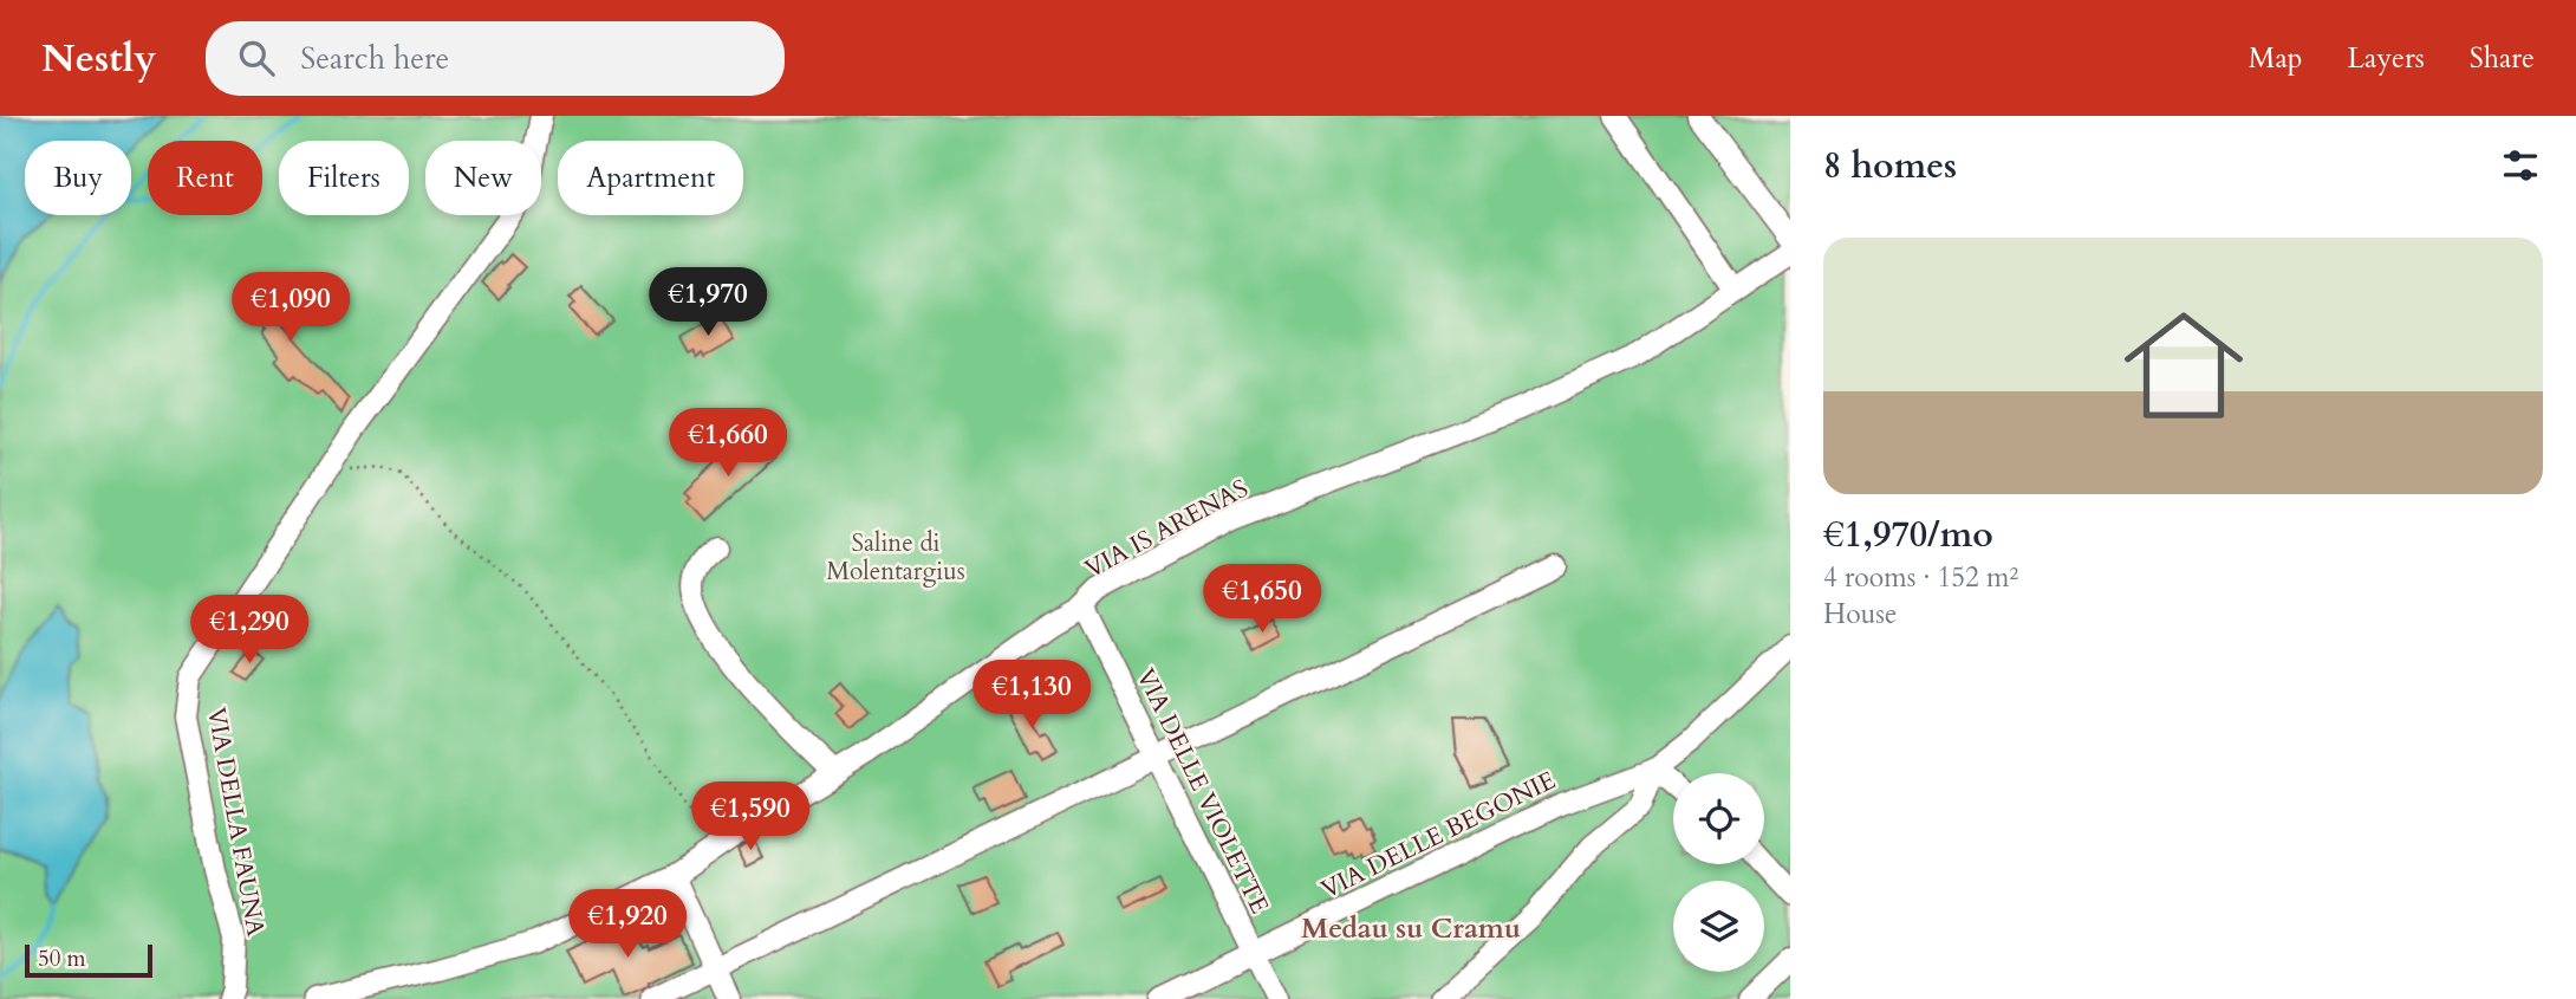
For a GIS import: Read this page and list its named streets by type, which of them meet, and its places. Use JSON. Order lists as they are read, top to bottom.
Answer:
{
  "streets": {
    "street": [
      "VIA IS ARENAS",
      "VIA DELLE VIOLETTE",
      "VIA DELLA FAUNA",
      "VIA DELLE BEGONIE"
    ]
  },
  "crossings": [
    ["VIA IS ARENAS", "VIA DELLE VIOLETTE"],
    ["VIA DELLE VIOLETTE", "VIA DELLE BEGONIE"]
  ],
  "districts": ["Medau su Cramu"],
  "parks": ["Saline di Molentargius"],
  "scale_bar": "50 m",
  "page": {
    "header": "Nestly",
    "search": "Search here",
    "nav": ["Map", "Layers", "Share"],
    "heading": "8 homes",
    "chip": [
      "Buy",
      "Rent",
      "Filters",
      "New",
      "Apartment"
    ],
    "list": [
      {
        "name": "€1,970/mo",
        "note": "4 rooms · 152 m² · House"
      }
    ],
    "price": [
      "€1,970",
      "€1,090",
      "€1,660",
      "€1,650",
      "€1,290",
      "€1,130",
      "€1,590",
      "€1,920"
    ],
    "scale": "50 m"
  }
}
